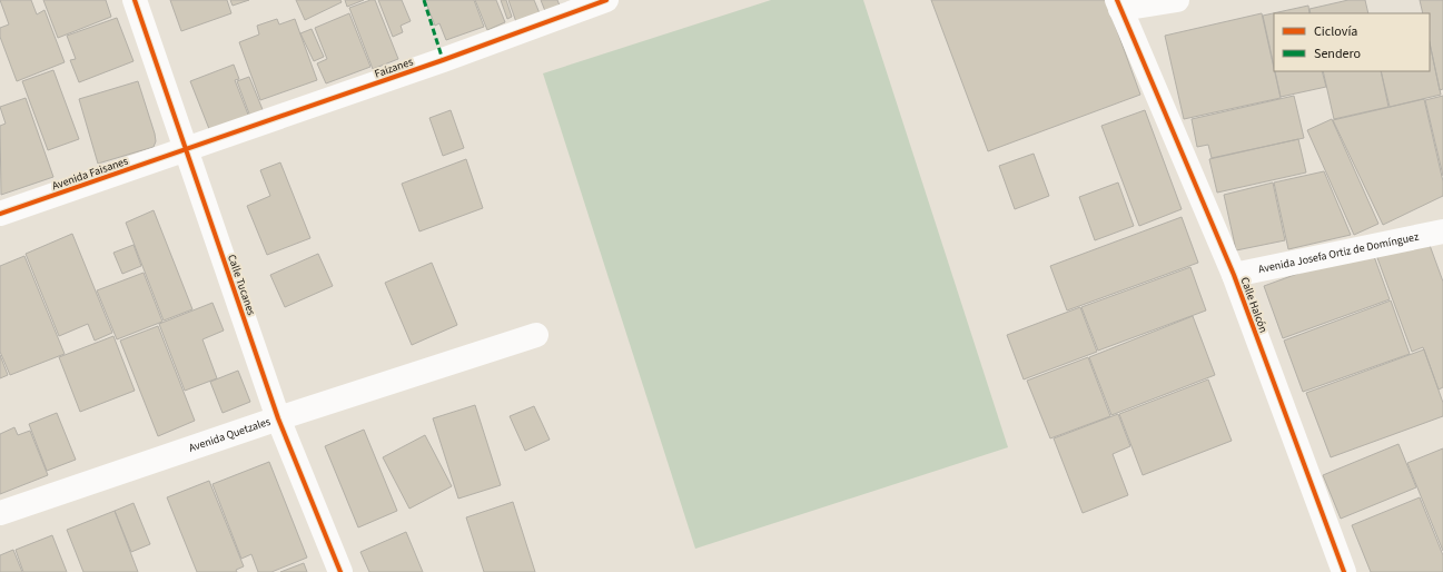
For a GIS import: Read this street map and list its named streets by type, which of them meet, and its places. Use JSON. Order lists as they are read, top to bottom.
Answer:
{
  "streets": {
    "street": [
      "Faizanes",
      "Avenida Faisanes",
      "Avenida Josefa Ortiz de Domínguez",
      "Calle Tucanes",
      "Calle Halcón",
      "Avenida Quetzales"
    ]
  },
  "crossings": [
    ["Faizanes", "Avenida Faisanes"],
    ["Faizanes", "Calle Tucanes"],
    ["Avenida Faisanes", "Calle Tucanes"],
    ["Avenida Josefa Ortiz de Domínguez", "Calle Halcón"],
    ["Calle Tucanes", "Avenida Quetzales"]
  ],
  "legend": ["Ciclovía", "Sendero"]
}
